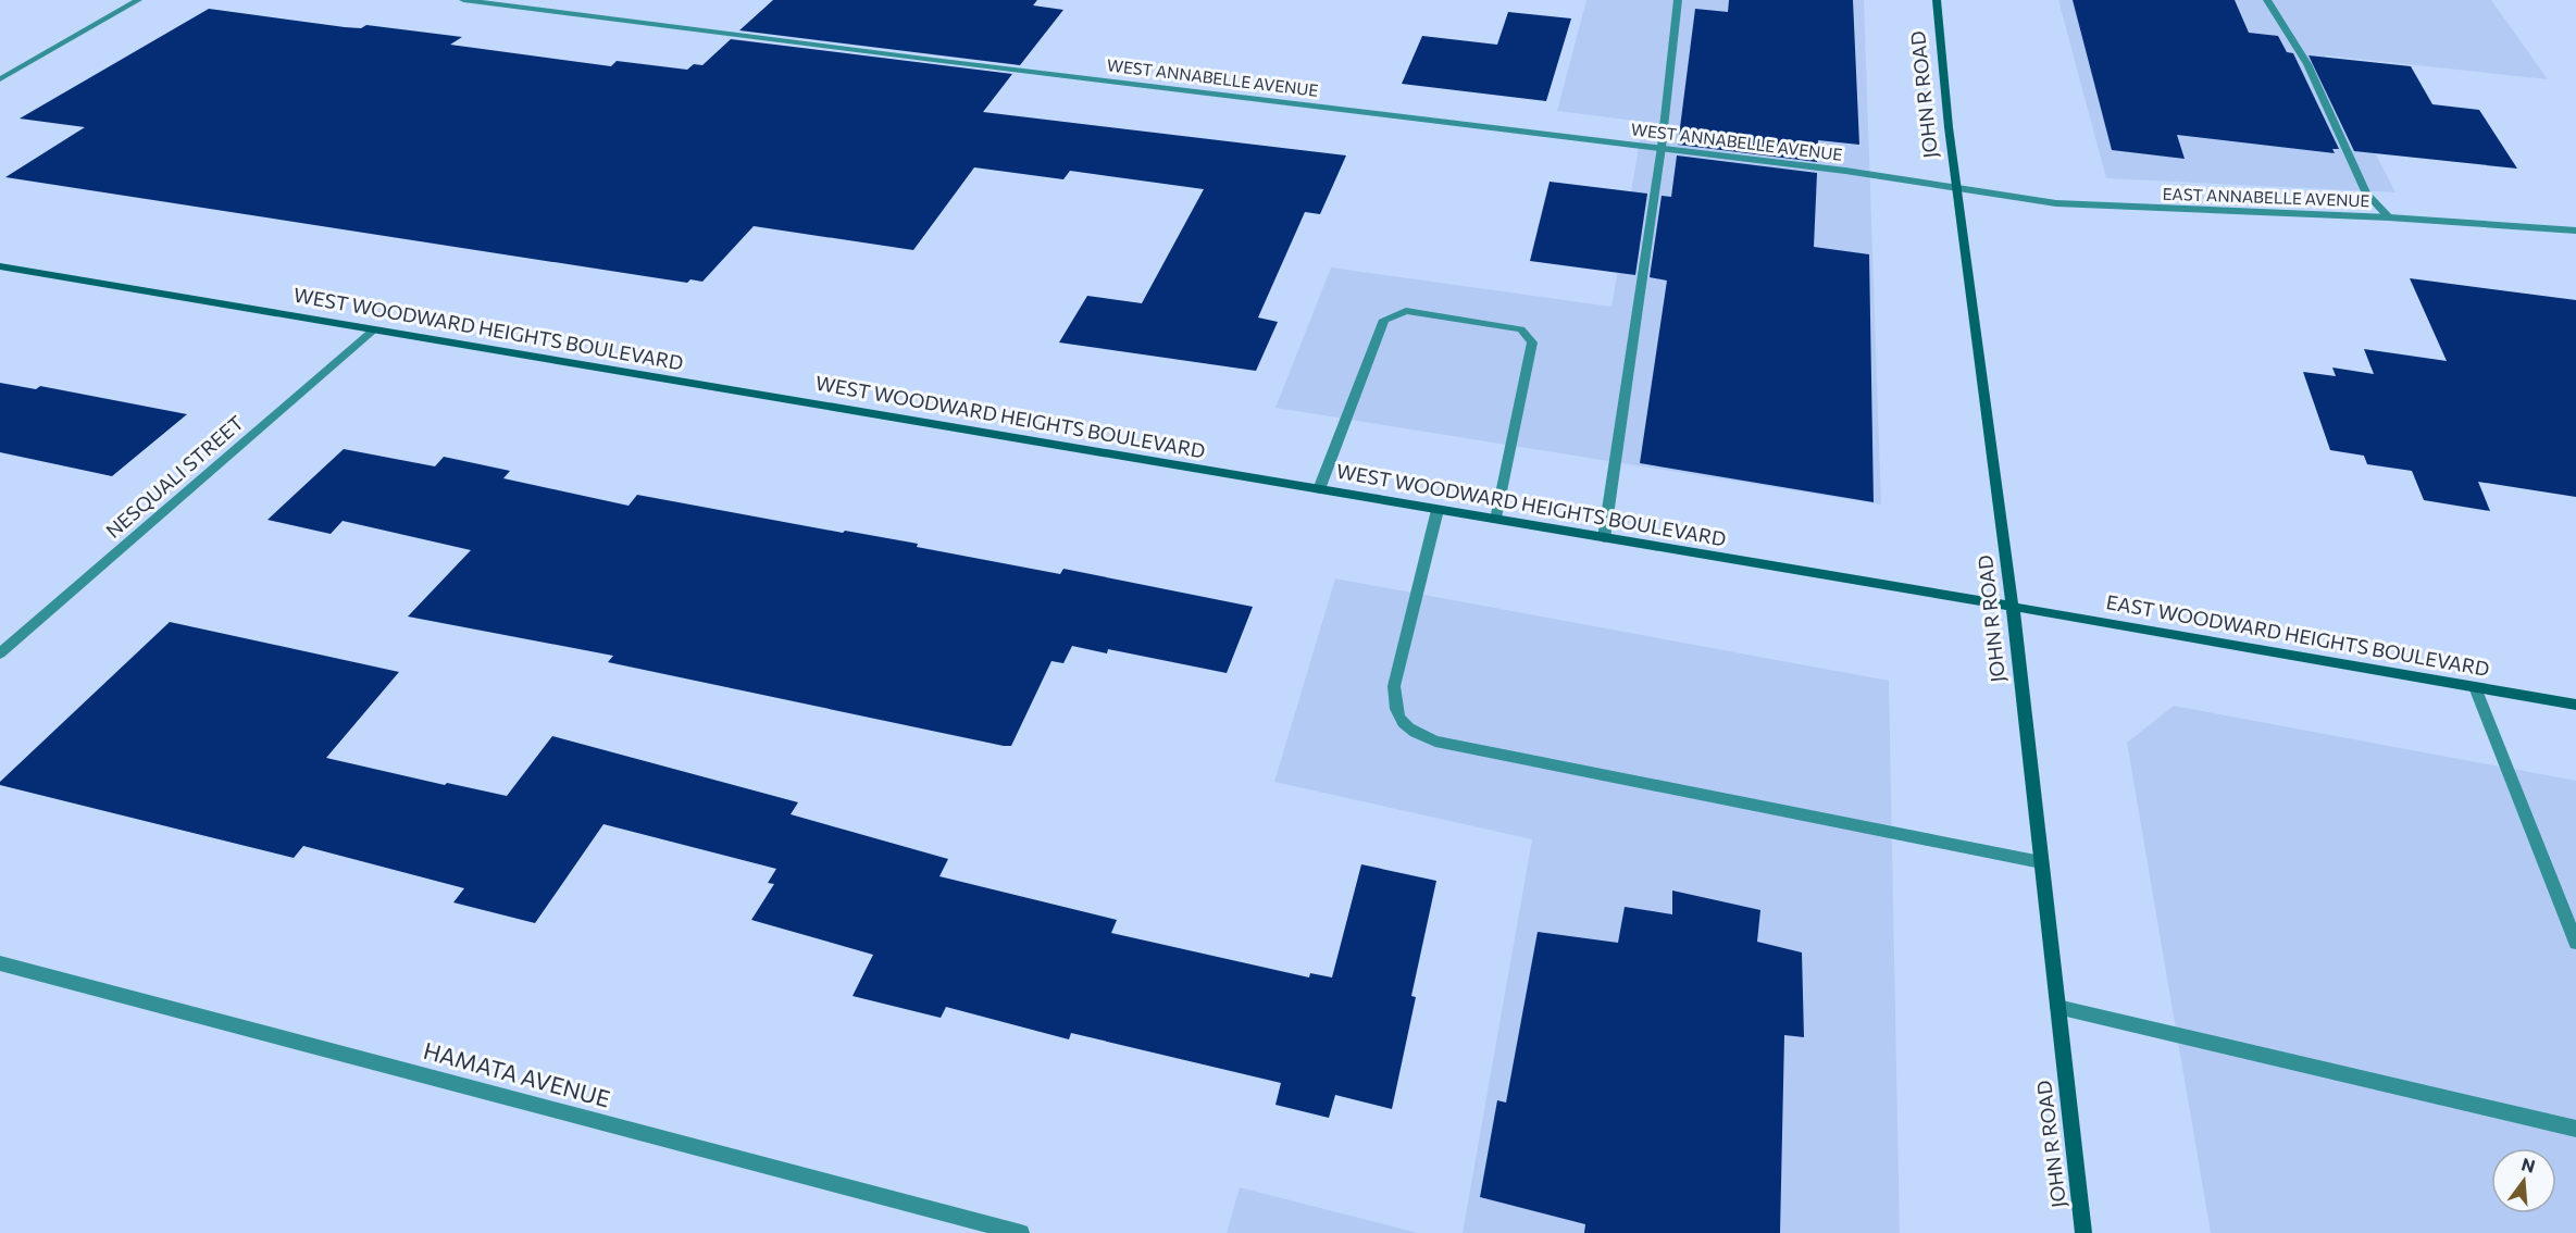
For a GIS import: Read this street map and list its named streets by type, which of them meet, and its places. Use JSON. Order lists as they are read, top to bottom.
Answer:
{
  "streets": {
    "street": [
      "WEST ANNABELLE AVENUE",
      "JOHN R ROAD",
      "EAST ANNABELLE AVENUE",
      "WEST WOODWARD HEIGHTS BOULEVARD",
      "NESQUALI STREET",
      "EAST WOODWARD HEIGHTS BOULEVARD",
      "HAMATA AVENUE"
    ]
  },
  "crossings": [
    ["WEST ANNABELLE AVENUE", "JOHN R ROAD"],
    ["WEST ANNABELLE AVENUE", "EAST ANNABELLE AVENUE"],
    ["JOHN R ROAD", "EAST ANNABELLE AVENUE"],
    ["JOHN R ROAD", "WEST WOODWARD HEIGHTS BOULEVARD"],
    ["JOHN R ROAD", "EAST WOODWARD HEIGHTS BOULEVARD"],
    ["WEST WOODWARD HEIGHTS BOULEVARD", "NESQUALI STREET"],
    ["WEST WOODWARD HEIGHTS BOULEVARD", "EAST WOODWARD HEIGHTS BOULEVARD"]
  ],
  "north": "top"
}
